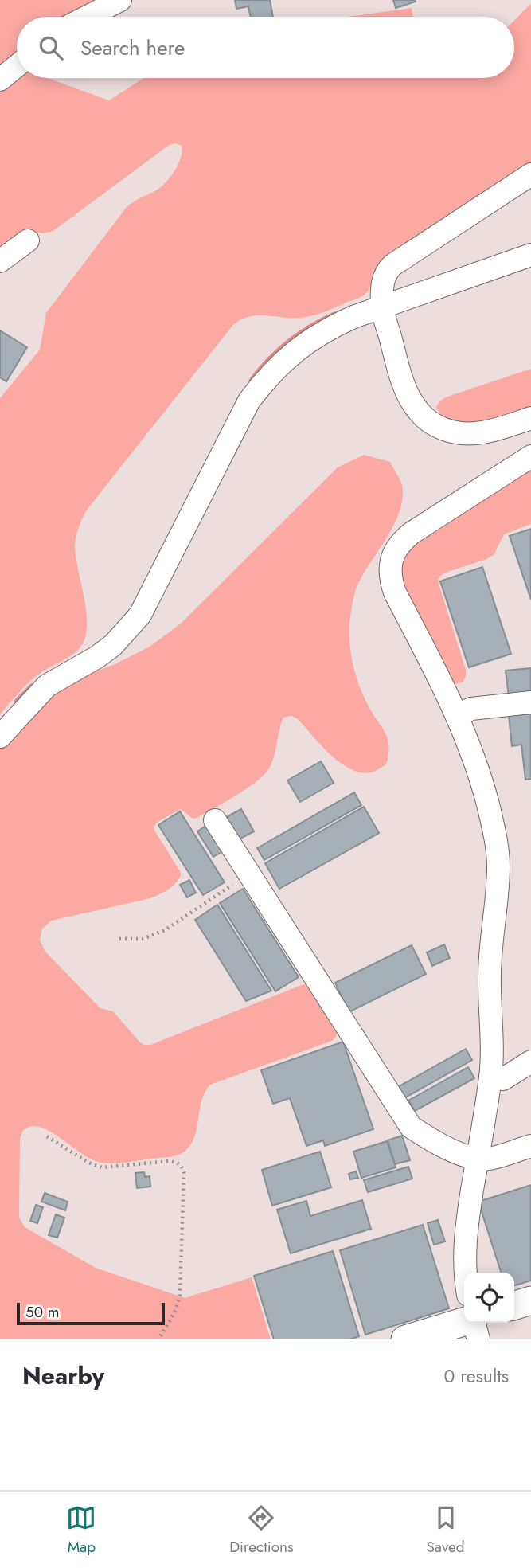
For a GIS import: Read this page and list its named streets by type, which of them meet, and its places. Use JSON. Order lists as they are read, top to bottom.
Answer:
{
  "scale_bar": "50 m",
  "page": {
    "search": "Search here",
    "scale": "50 m",
    "heading": ["Nearby", "0 results"],
    "nav": ["Map", "Directions", "Saved"]
  }
}
